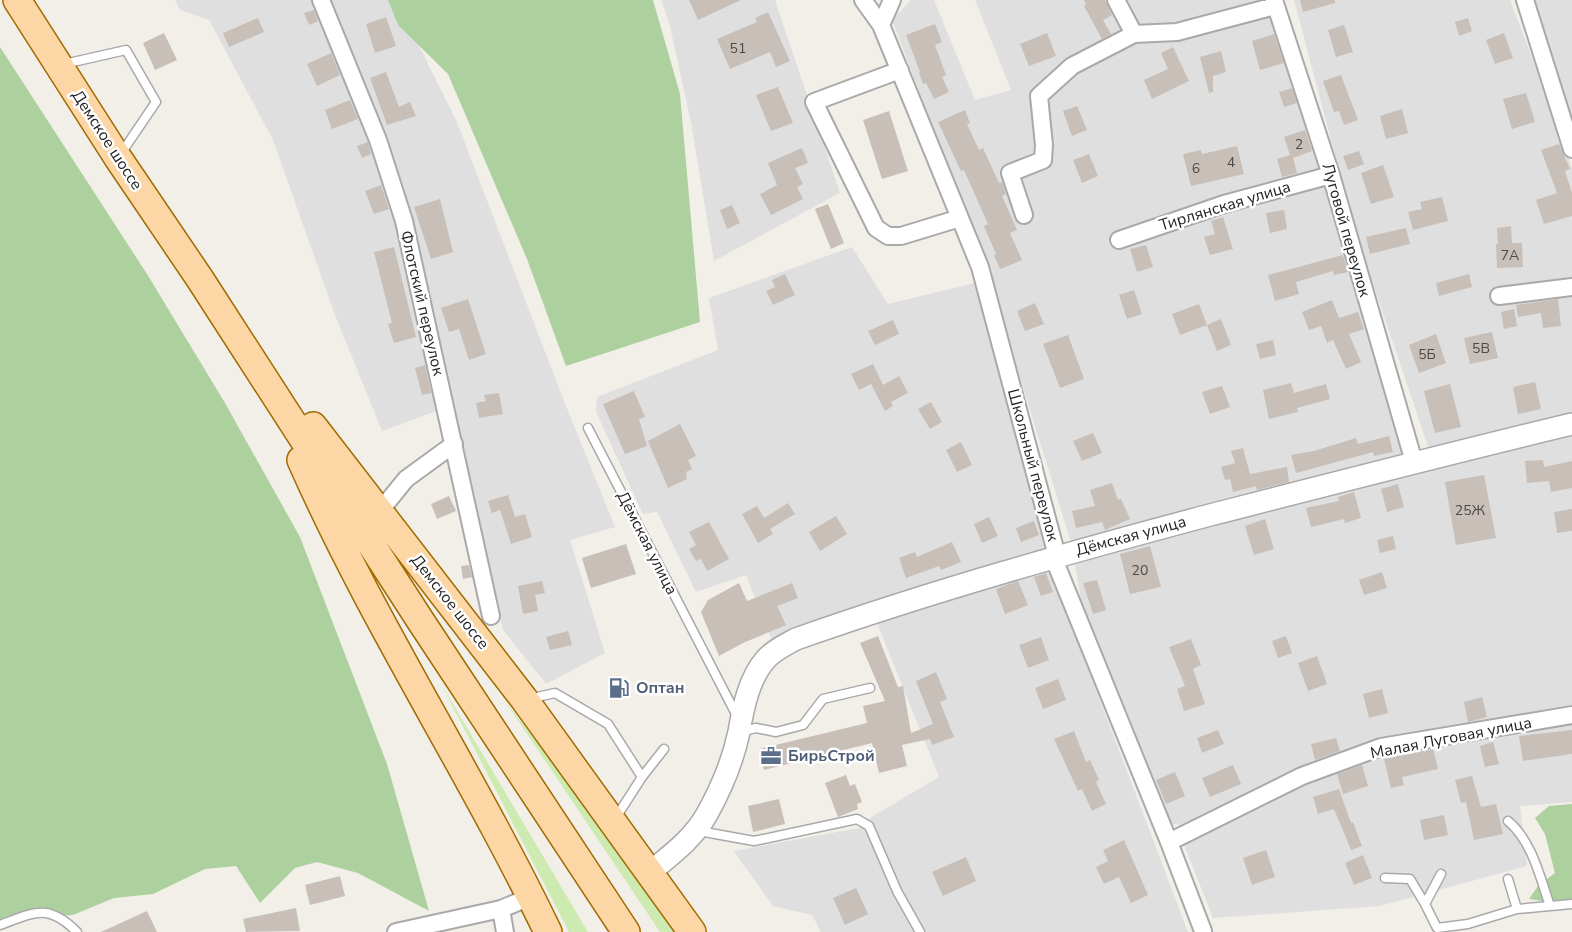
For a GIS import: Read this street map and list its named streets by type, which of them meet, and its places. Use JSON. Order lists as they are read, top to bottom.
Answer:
{
  "streets": {
    "main road": ["Демское шоссе"],
    "street": [
      "Тирлянская улица",
      "Луговой переулок",
      "Флотский переулок",
      "Школьный переулок",
      "Дёмская улица",
      "Малая Луговая улица"
    ]
  },
  "crossings": [
    ["Демское шоссе", "Дёмская улица"],
    ["Тирлянская улица", "Луговой переулок"],
    ["Луговой переулок", "Дёмская улица"],
    ["Школьный переулок", "Дёмская улица"],
    ["Школьный переулок", "Малая Луговая улица"]
  ],
  "places": {
    "fuel station": ["Оптан"],
    "office": ["БирьСтрой"]
  },
  "house_numbers": [
    "51",
    "2",
    "4",
    "6",
    "7А",
    "5В",
    "5Б",
    "25Ж",
    "20"
  ]
}
